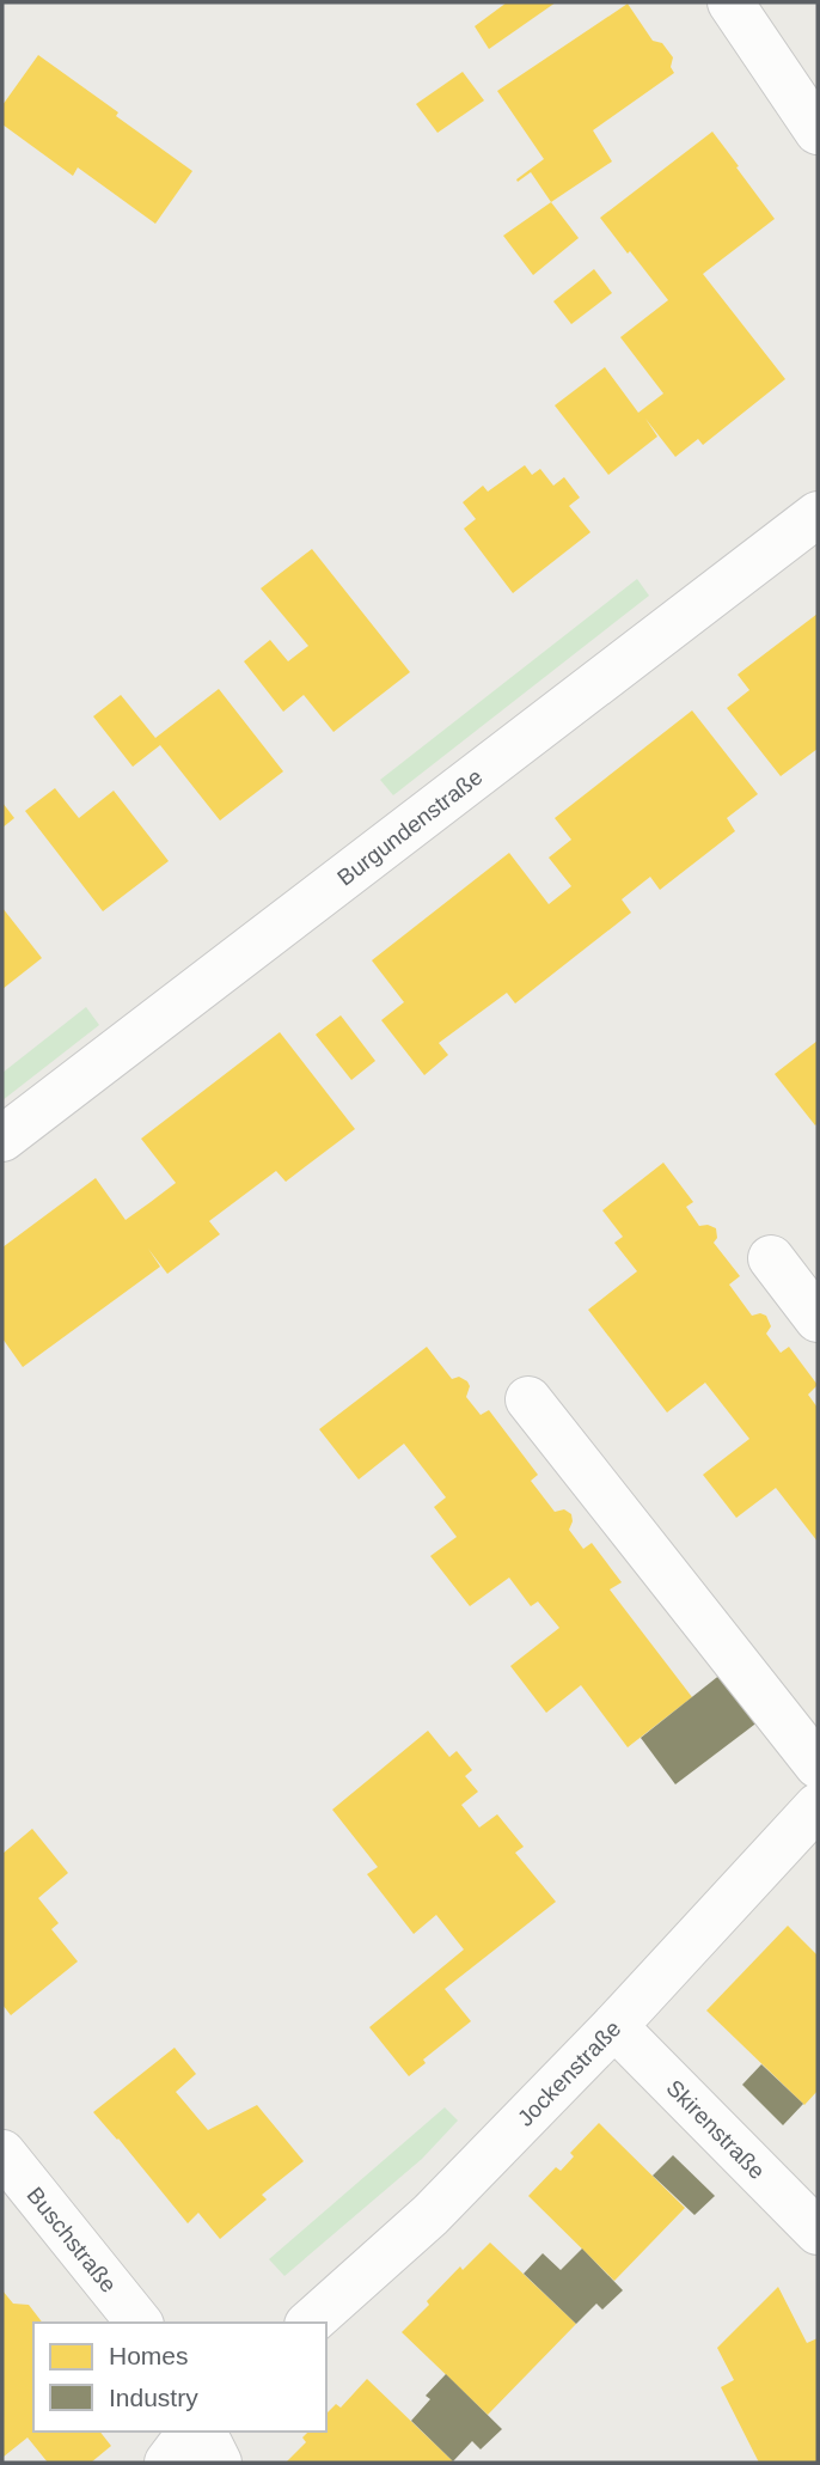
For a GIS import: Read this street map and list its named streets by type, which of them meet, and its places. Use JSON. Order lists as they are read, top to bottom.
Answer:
{
  "streets": {
    "street": [
      "Burgundenstraße",
      "Jockenstraße",
      "Skirenstraße",
      "Buschstraße"
    ]
  },
  "crossings": [
    ["Jockenstraße", "Skirenstraße"]
  ],
  "legend": ["Homes", "Industry"]
}
